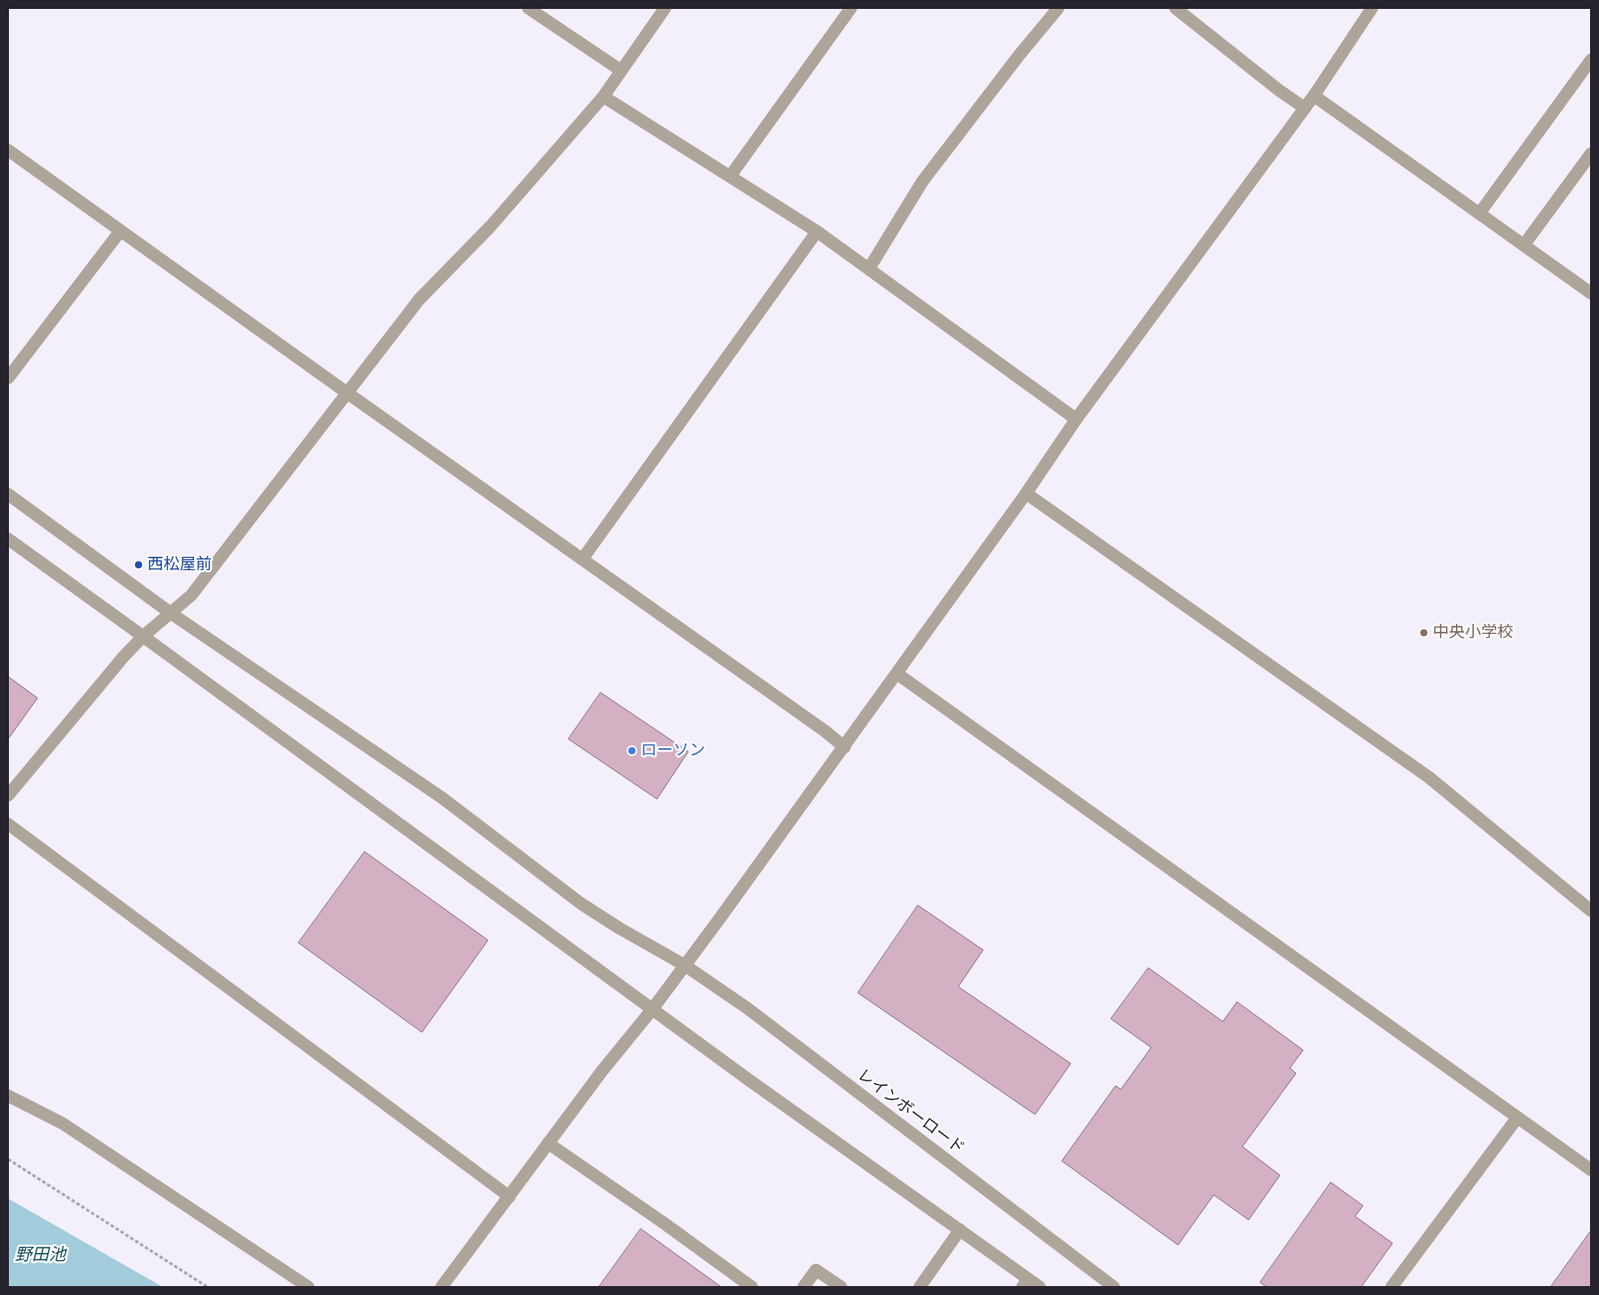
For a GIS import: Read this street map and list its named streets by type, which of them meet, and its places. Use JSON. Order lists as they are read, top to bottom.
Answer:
{
  "streets": {
    "street": ["レインボーロード"]
  },
  "water": ["野田池"],
  "places": ["西松屋前", "中央小学校", "ローソン"]
}
